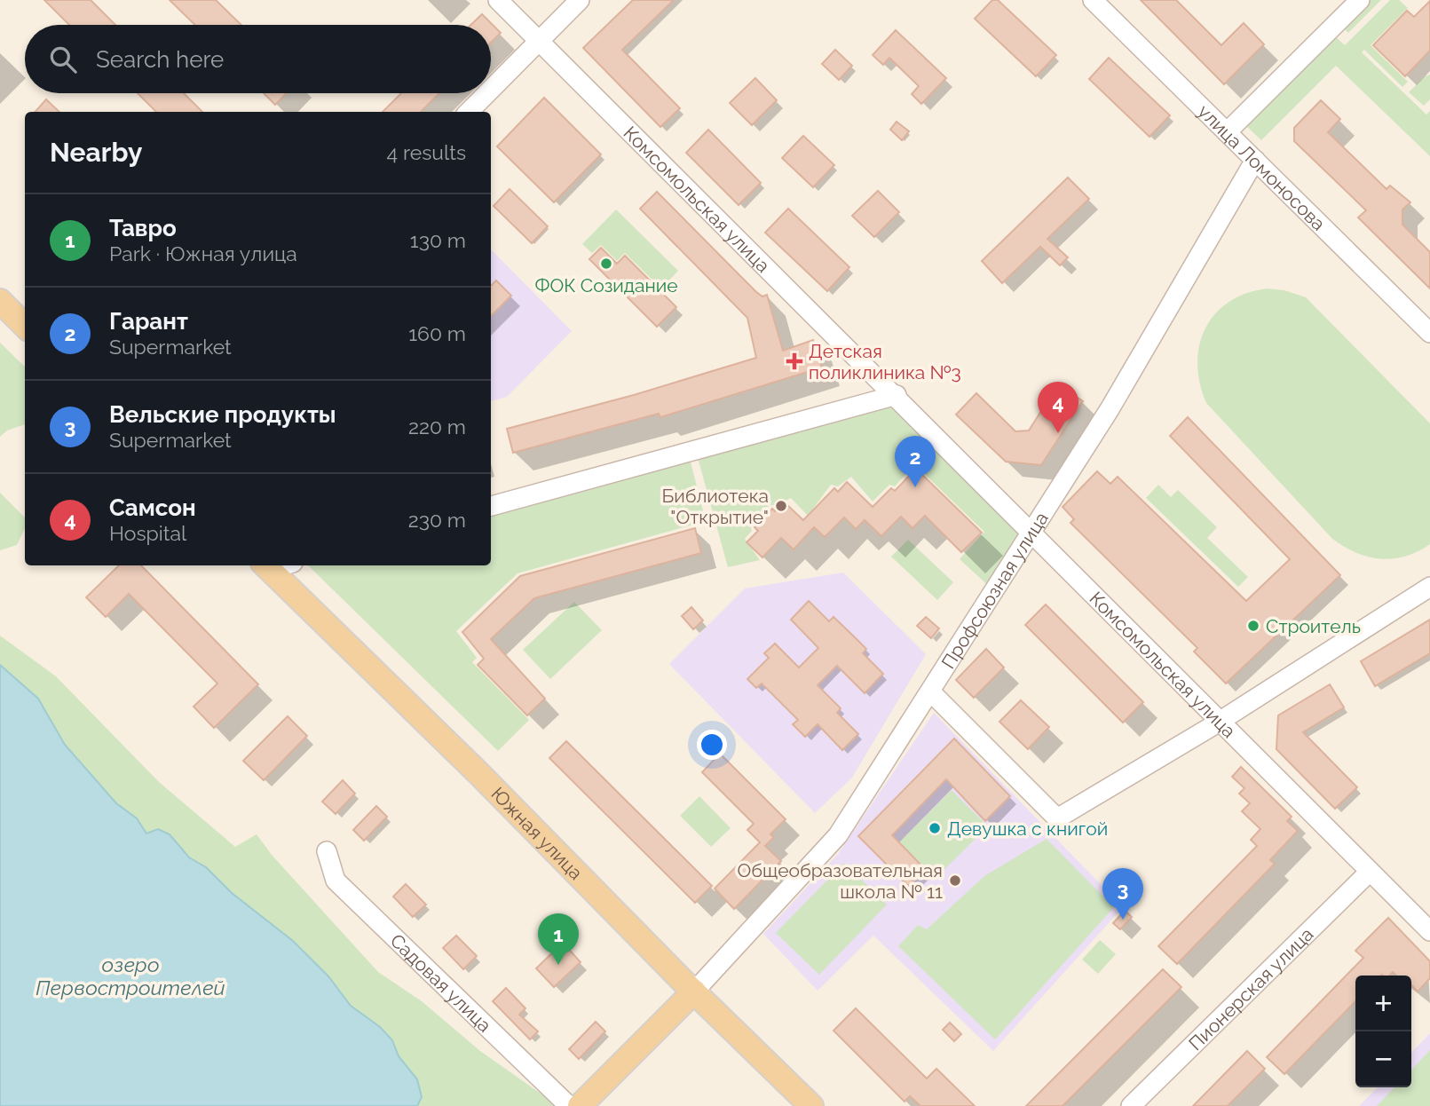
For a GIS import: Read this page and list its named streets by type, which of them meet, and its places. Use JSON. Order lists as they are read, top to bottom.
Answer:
{
  "streets": {
    "main road": ["Южная улица"],
    "street": [
      "улица Ломоносова",
      "Комсомольская улица",
      "Профсоюзная улица",
      "Садовая улица",
      "Пионерская улица"
    ]
  },
  "crossings": [
    ["улица Ломоносова", "Профсоюзная улица"],
    ["Комсомольская улица", "Профсоюзная улица"],
    ["Комсомольская улица", "Пионерская улица"],
    ["Профсоюзная улица", "Южная улица"]
  ],
  "water": ["озеро Первостроителей"],
  "places": {
    "other": [
      "ФОК Созидание",
      "Библиотека \"Открытие\"",
      "Строитель",
      "Девушка с книгой",
      "Общеобразовательная школа № 11"
    ],
    "health": ["Детская поликлиника №3"]
  },
  "page": {
    "search": "Search here",
    "heading": ["Nearby", "4 results"],
    "list": [
      {
        "mark": "1",
        "name": "Тавро",
        "note": "Park · Южная улица",
        "value": "130 m"
      },
      {
        "mark": "2",
        "name": "Гарант",
        "note": "Supermarket",
        "value": "160 m"
      },
      {
        "mark": "3",
        "name": "Вельские продукты",
        "note": "Supermarket",
        "value": "220 m"
      },
      {
        "mark": "4",
        "name": "Самсон",
        "note": "Hospital",
        "value": "230 m"
      }
    ],
    "pins": [
      "4",
      "2",
      "3",
      "1"
    ],
    "map_buttons": ["+", "−"]
  }
}
